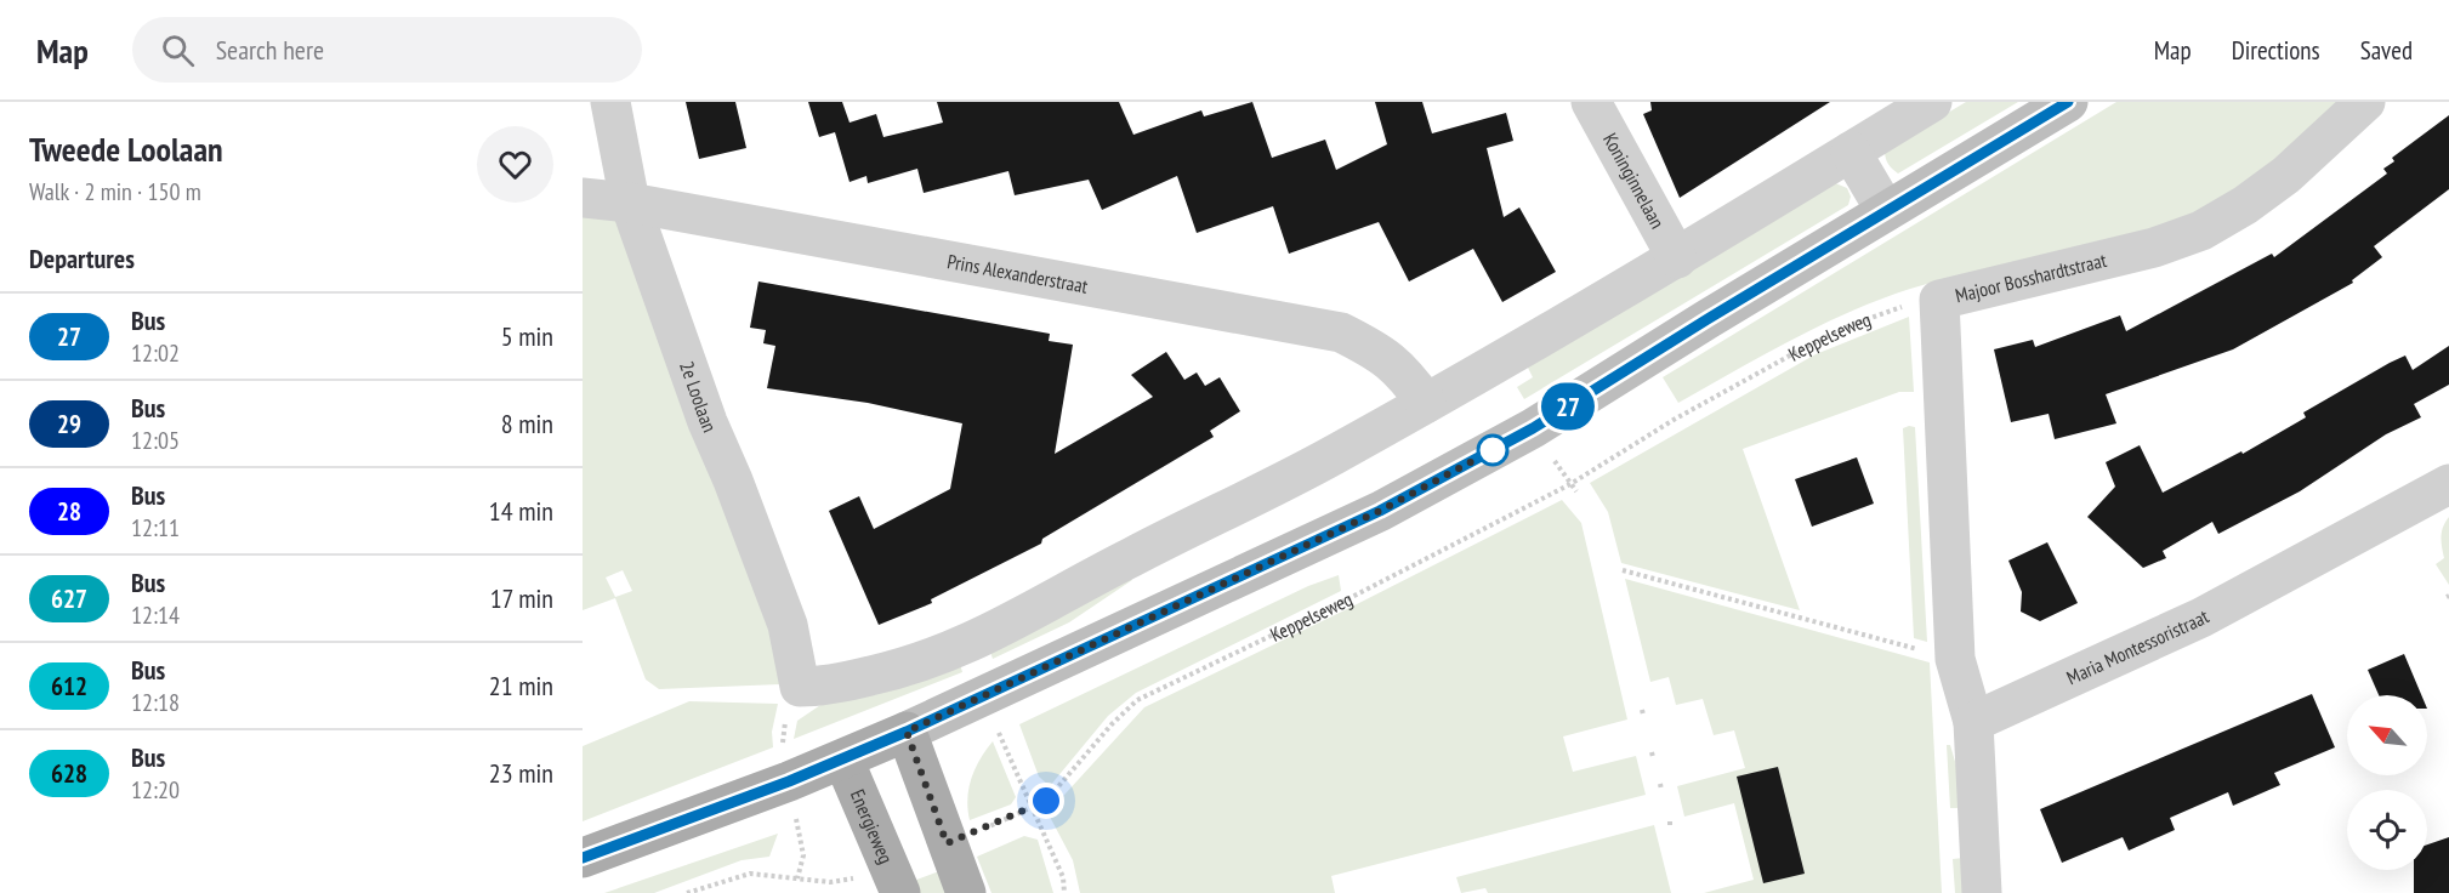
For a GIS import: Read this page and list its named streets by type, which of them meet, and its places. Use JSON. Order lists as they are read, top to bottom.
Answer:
{
  "streets": {
    "main road": ["Energieweg"],
    "street": [
      "Koninginnelaan",
      "Prins Alexanderstraat",
      "Majoor Bosshardtstraat",
      "2e Loolaan",
      "Maria Montessoristraat"
    ],
    "path": ["Keppelseweg"]
  },
  "crossings": [
    ["Prins Alexanderstraat", "2e Loolaan"],
    ["Majoor Bosshardtstraat", "Keppelseweg"],
    ["Majoor Bosshardtstraat", "Maria Montessoristraat"]
  ],
  "lines": ["bus line 27"],
  "north": "top left",
  "page": {
    "header": "Map",
    "search": "Search here",
    "nav": ["Map", "Directions", "Saved"],
    "heading": [
      ["Tweede Loolaan", "Walk · 2 min · 150 m"],
      "Departures"
    ],
    "on_map": "27",
    "list": [
      {
        "mark": "27",
        "name": "Bus",
        "note": "12:02",
        "value": "5 min"
      },
      {
        "mark": "29",
        "name": "Bus",
        "note": "12:05",
        "value": "8 min"
      },
      {
        "mark": "28",
        "name": "Bus",
        "note": "12:11",
        "value": "14 min"
      },
      {
        "mark": "627",
        "name": "Bus",
        "note": "12:14",
        "value": "17 min"
      },
      {
        "mark": "612",
        "name": "Bus",
        "note": "12:18",
        "value": "21 min"
      },
      {
        "mark": "628",
        "name": "Bus",
        "note": "12:20",
        "value": "23 min"
      }
    ]
  }
}
